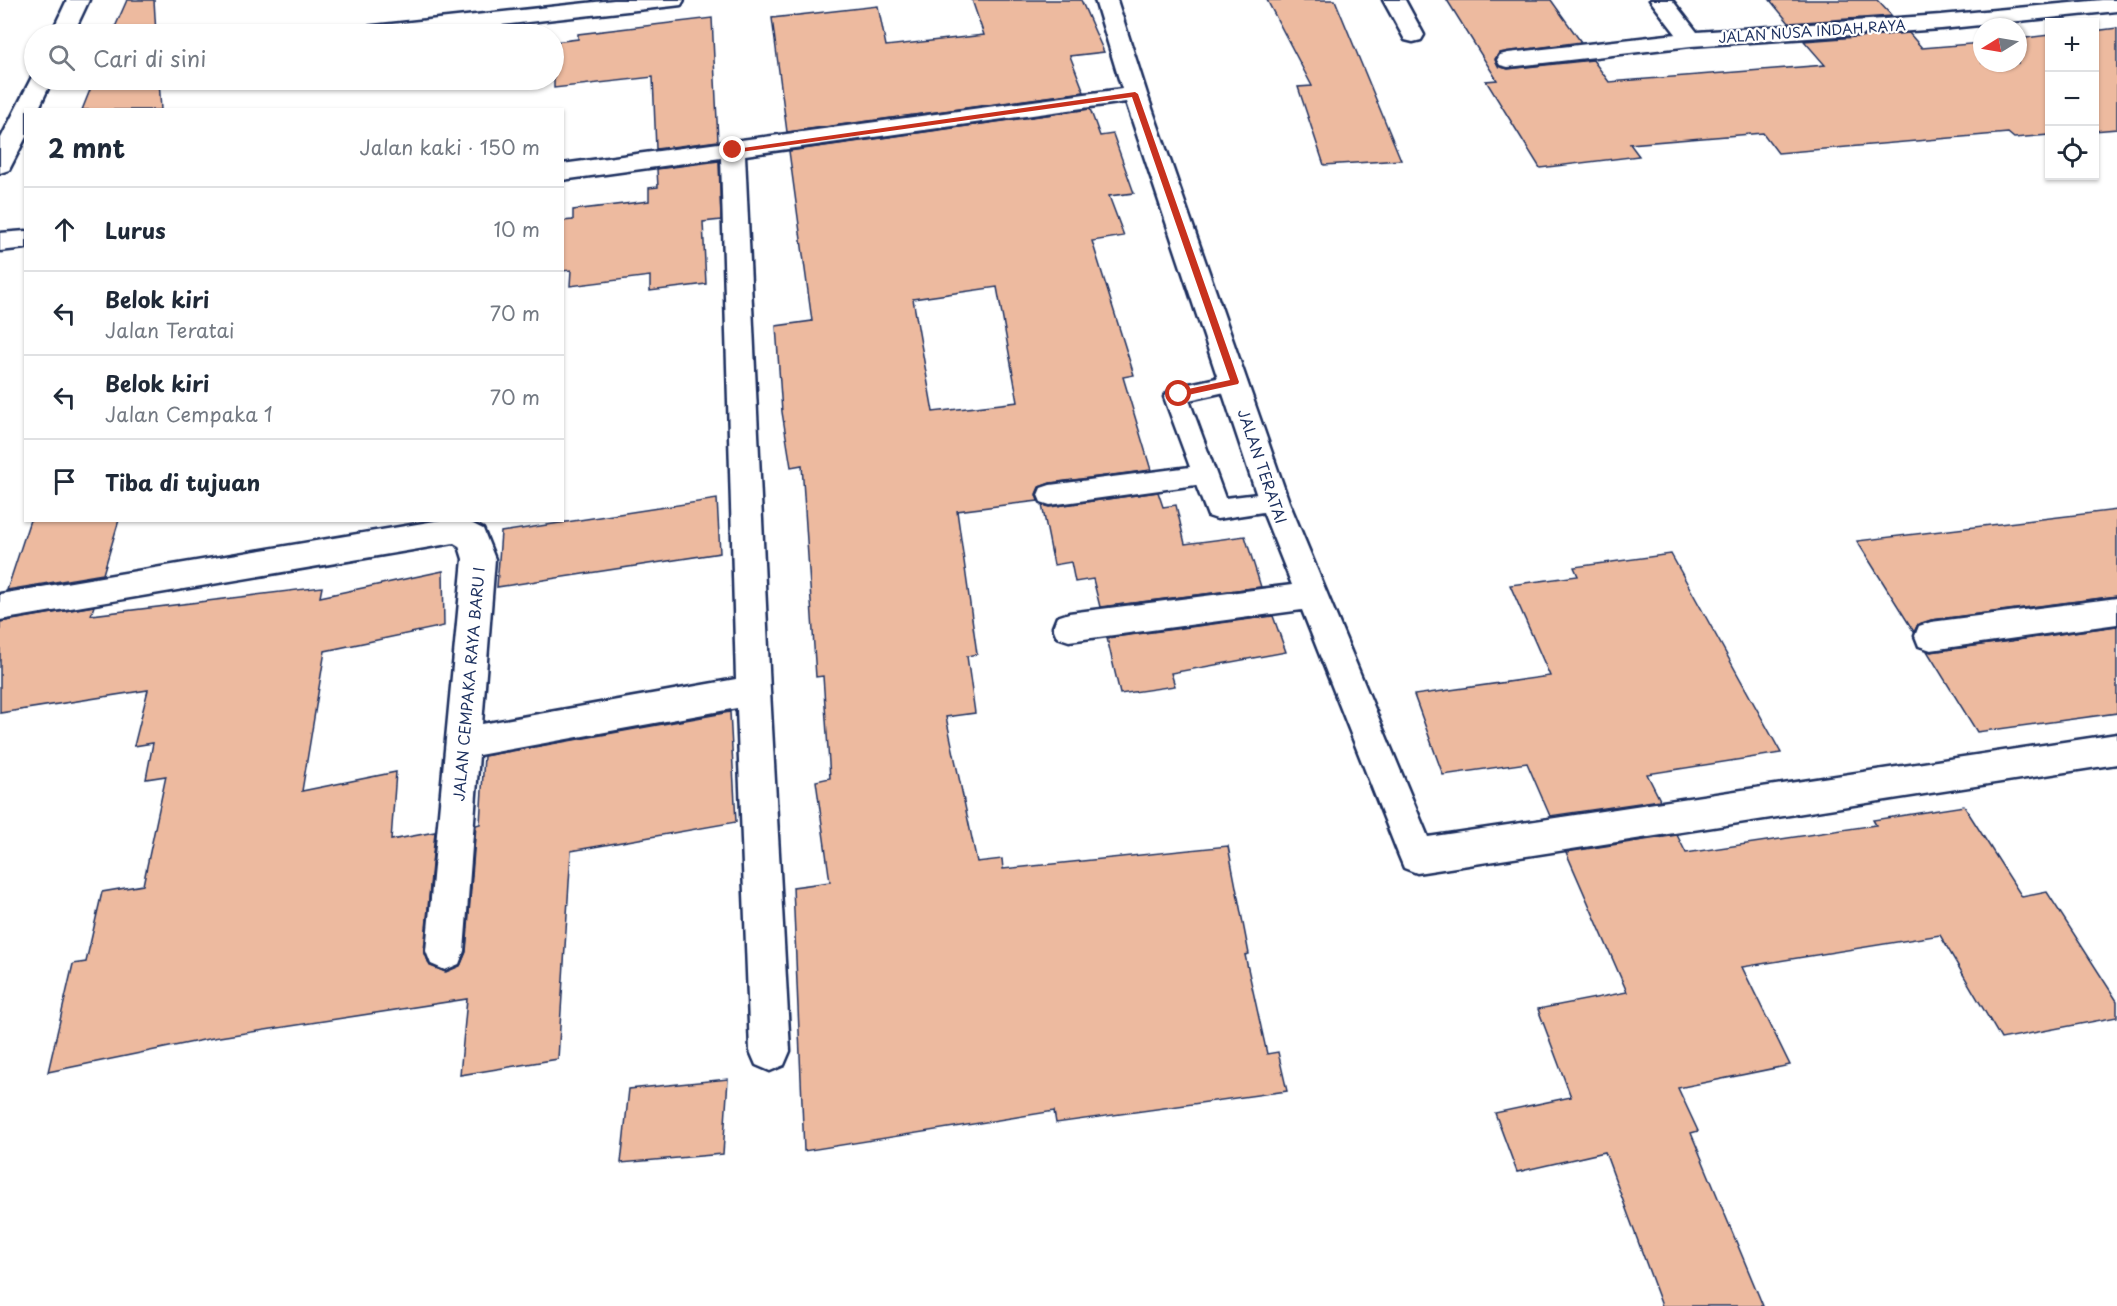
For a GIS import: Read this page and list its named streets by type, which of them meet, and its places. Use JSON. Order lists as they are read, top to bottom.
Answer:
{
  "streets": {
    "street": ["JALAN NUSA INDAH RAYA", "JALAN TERATAI", "JALAN CEMPAKA RAYA BARU I"]
  },
  "north": "left",
  "page": {
    "map_buttons": ["+", "−"],
    "search": "Cari di sini",
    "heading": ["2 mnt", "Jalan kaki · 150 m"],
    "list": [
      ["Lurus", "10 m"],
      ["Belok kiri", "Jalan Teratai", "70 m"],
      ["Belok kiri", "Jalan Cempaka 1", "70 m"],
      "Tiba di tujuan"
    ]
  }
}
